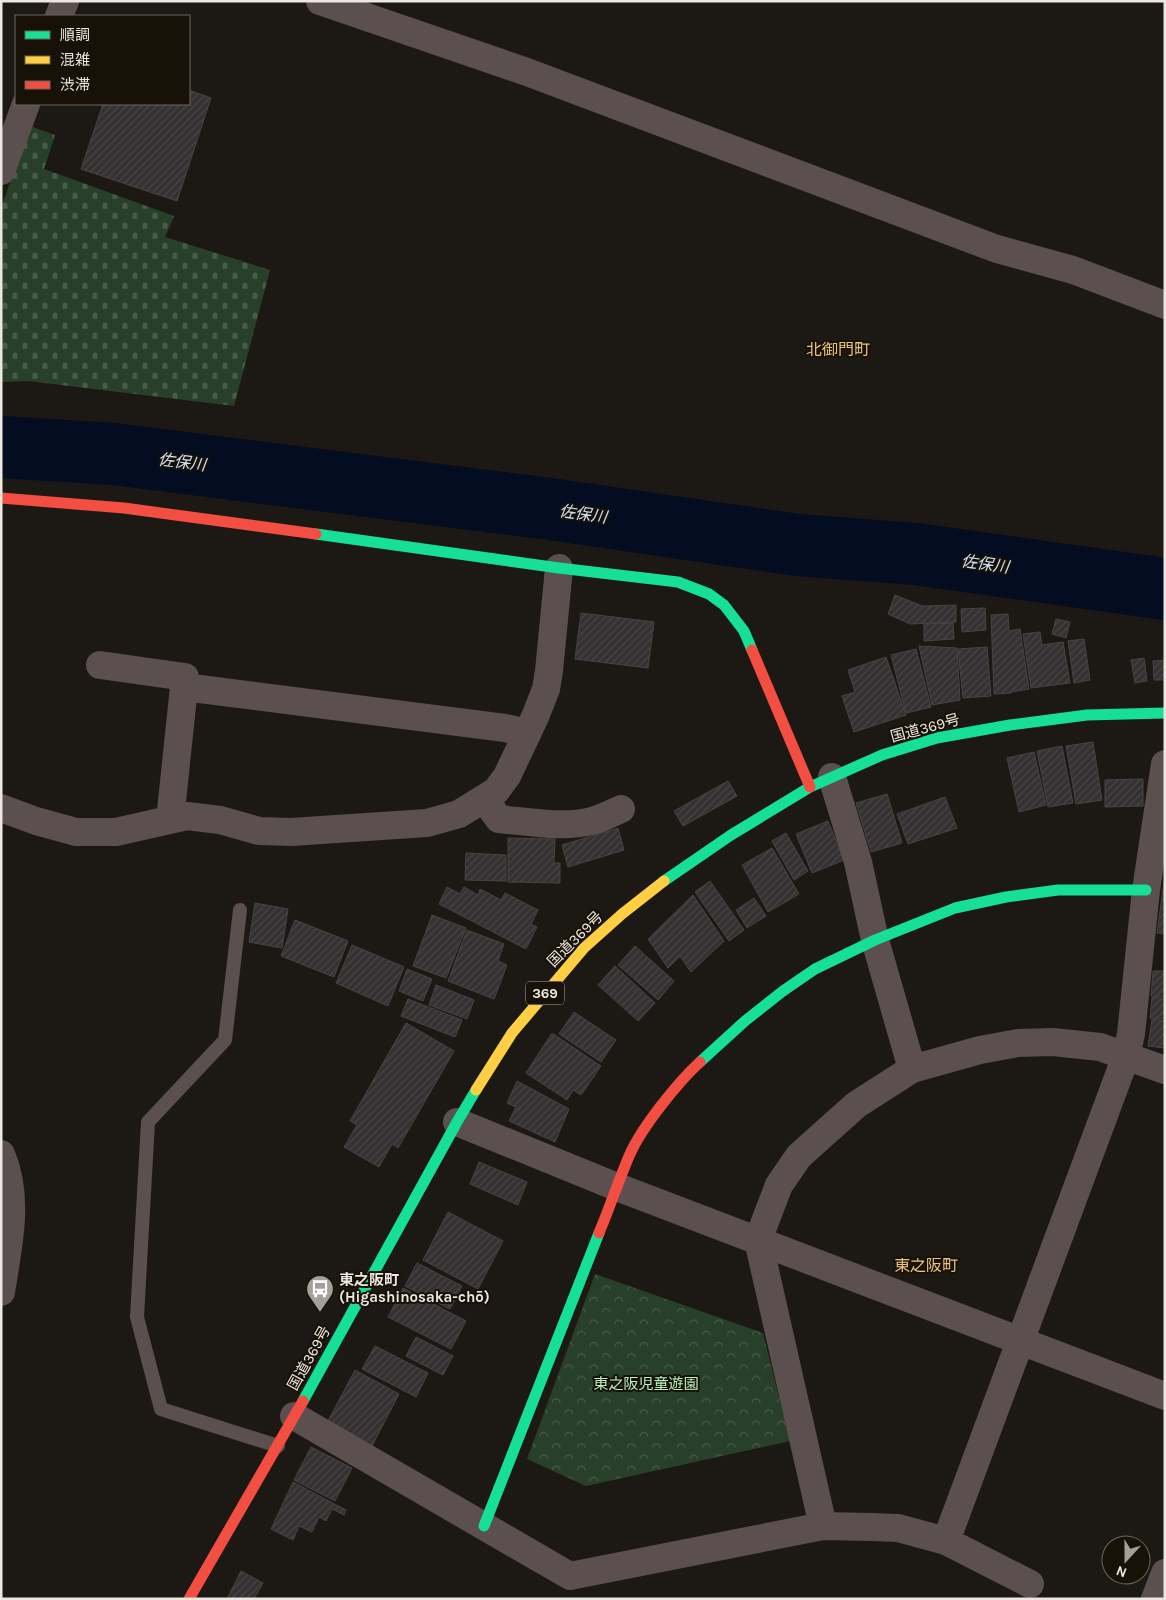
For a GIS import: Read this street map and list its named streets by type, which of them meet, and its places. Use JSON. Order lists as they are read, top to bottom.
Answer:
{
  "streets": {
    "main road": ["国道369号", "369"]
  },
  "districts": ["北御門町", "東之阪町"],
  "water": ["佐保川"],
  "parks": ["東之阪児童遊園"],
  "places": {
    "bus stop": ["東之阪町 (Higashinosaka-chō)"]
  },
  "legend": ["順調", "混雑", "渋滞"],
  "north": "bottom"
}
